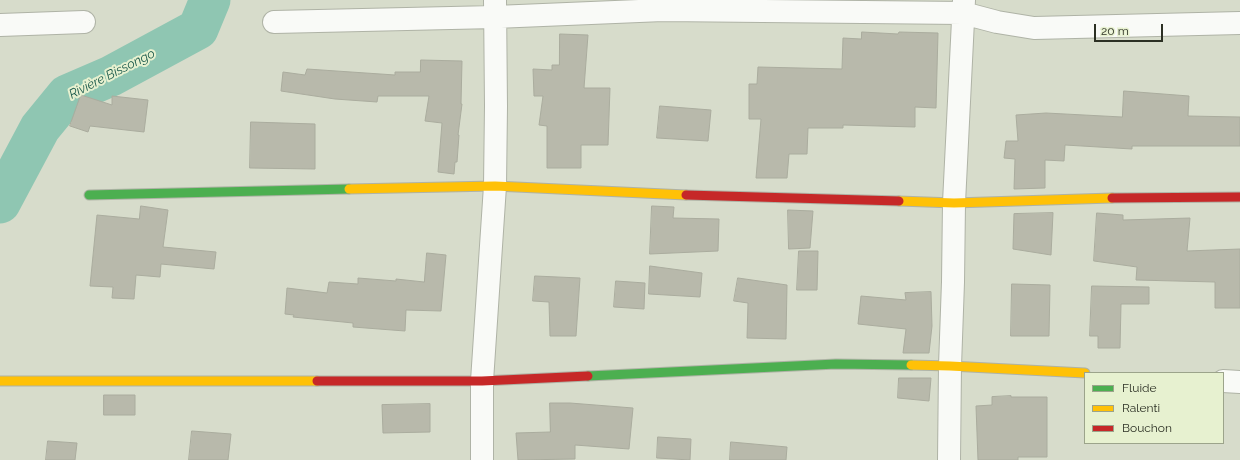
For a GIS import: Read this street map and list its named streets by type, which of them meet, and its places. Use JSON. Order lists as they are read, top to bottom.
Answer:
{
  "water": ["Rivière Bissongo"],
  "legend": ["Fluide", "Ralenti", "Bouchon"],
  "scale_bar": "20 m"
}
